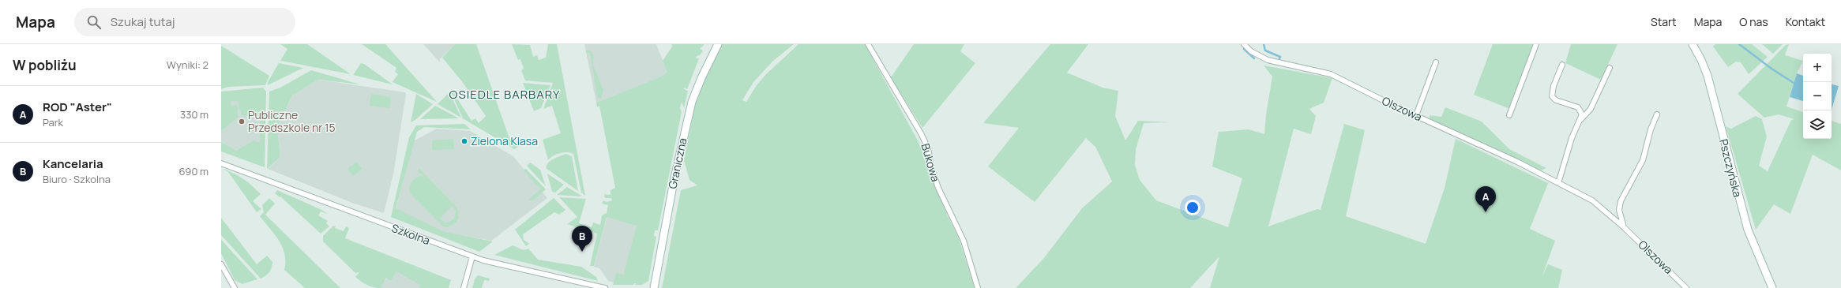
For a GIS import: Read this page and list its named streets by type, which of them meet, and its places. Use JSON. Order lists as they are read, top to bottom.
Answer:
{
  "streets": {
    "main road": ["Graniczna", "Pszczyńska"],
    "street": ["Olszowa", "Bukowa", "Szkolna"]
  },
  "districts": ["OSIEDLE BARBARY"],
  "places": ["Publiczne Przedszkole nr 15", "Zielona Klasa"],
  "page": {
    "header": "Mapa",
    "search": "Szukaj tutaj",
    "nav": [
      "Start",
      "Mapa",
      "O nas",
      "Kontakt"
    ],
    "heading": ["W pobliżu", "Wyniki: 2"],
    "map_buttons": ["+", "−"],
    "list": [
      {
        "mark": "A",
        "name": "ROD \"Aster\"",
        "note": "Park",
        "value": "330 m"
      },
      {
        "mark": "B",
        "name": "Kancelaria",
        "note": "Biuro · Szkolna",
        "value": "690 m"
      }
    ],
    "pins": ["A", "B"]
  }
}
